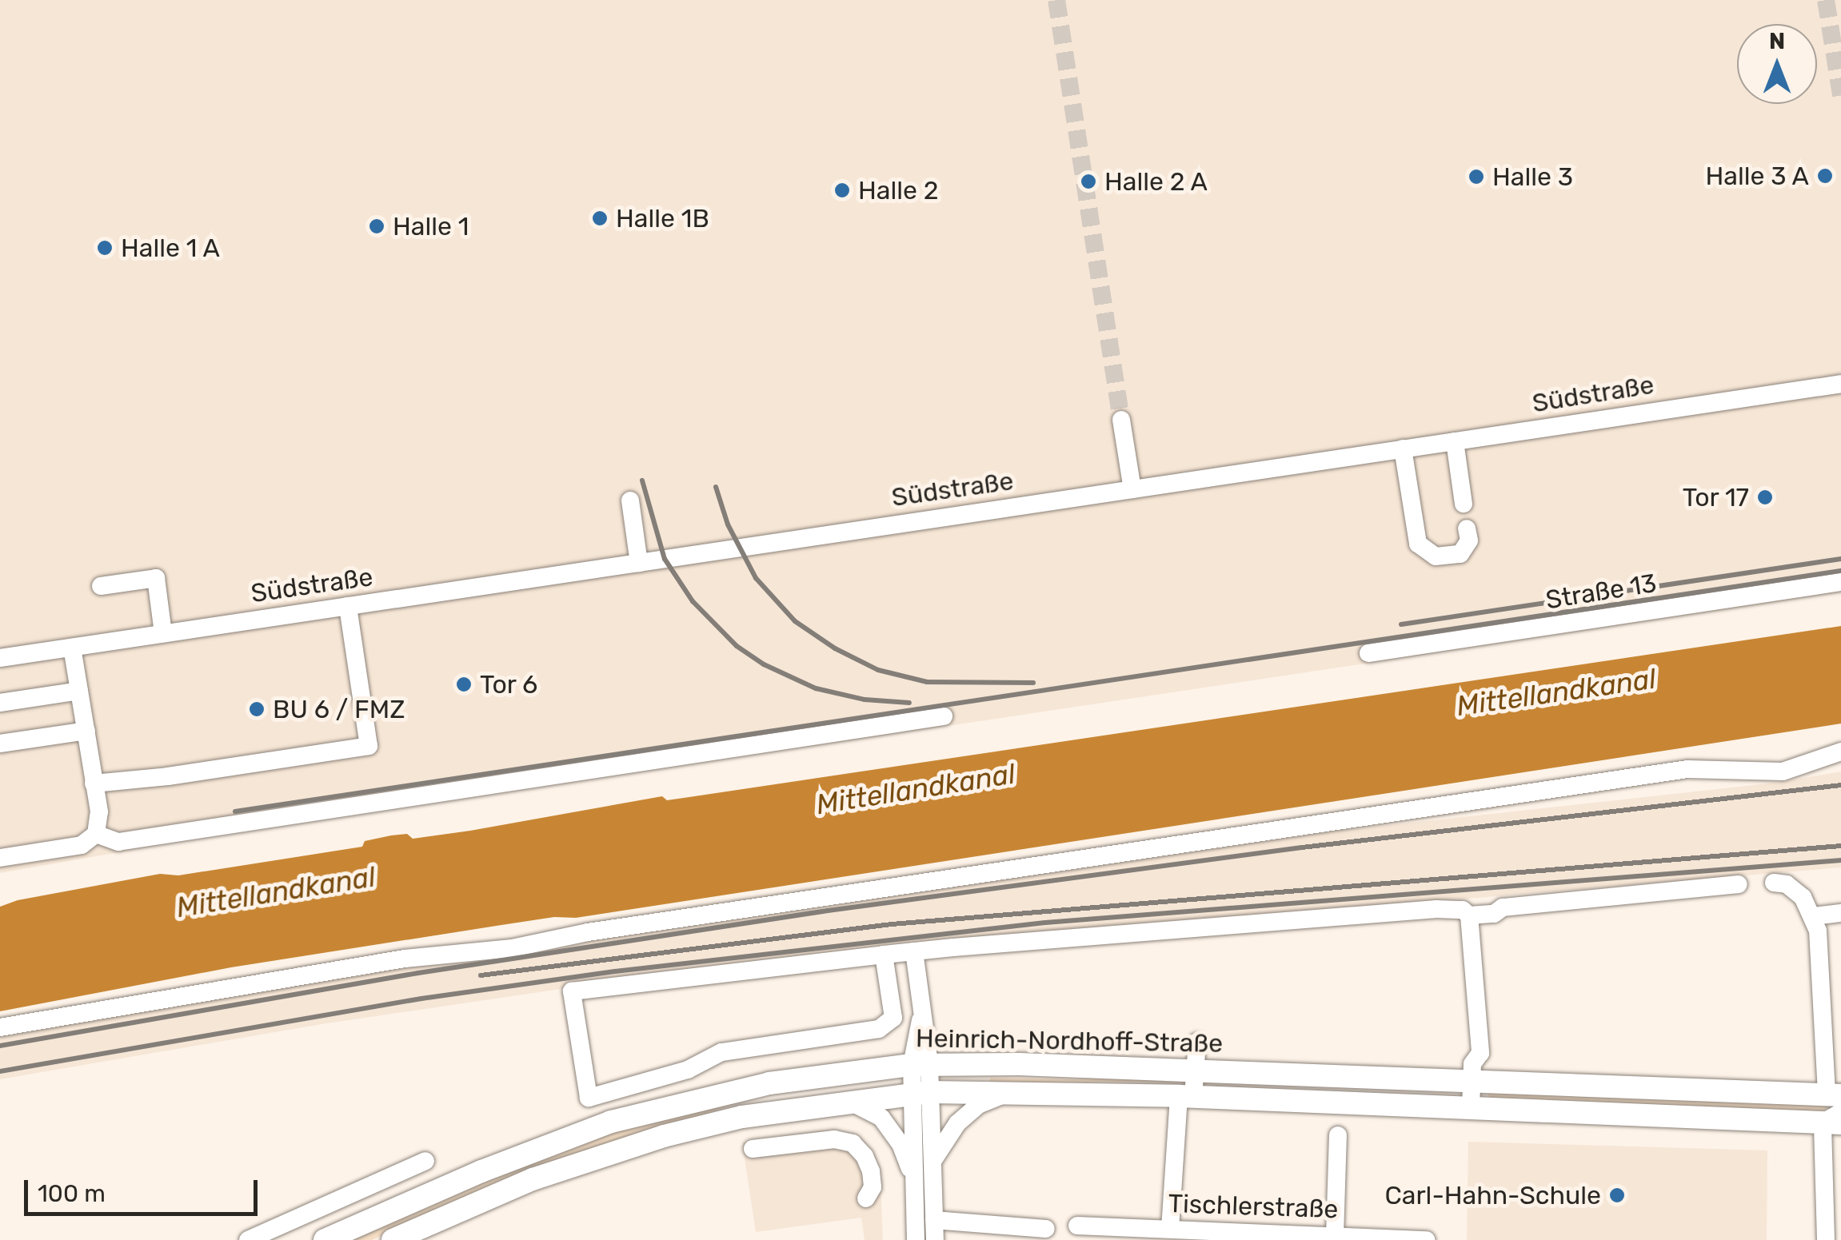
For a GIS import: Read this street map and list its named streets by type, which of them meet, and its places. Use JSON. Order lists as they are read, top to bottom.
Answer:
{
  "streets": {
    "main road": ["Heinrich-Nordhoff-Straße"],
    "street": ["Südstraße", "Straße 13", "Tischlerstraße"]
  },
  "water": ["Mittellandkanal"],
  "places": [
    "Halle 3 A",
    "Halle 3",
    "Halle 2 A",
    "Halle 2",
    "Halle 1B",
    "Halle 1",
    "Halle 1 A",
    "Tor 17",
    "Tor 6",
    "BU 6 / FMZ",
    "Carl-Hahn-Schule"
  ],
  "scale_bar": "100 m",
  "north": "top"
}
